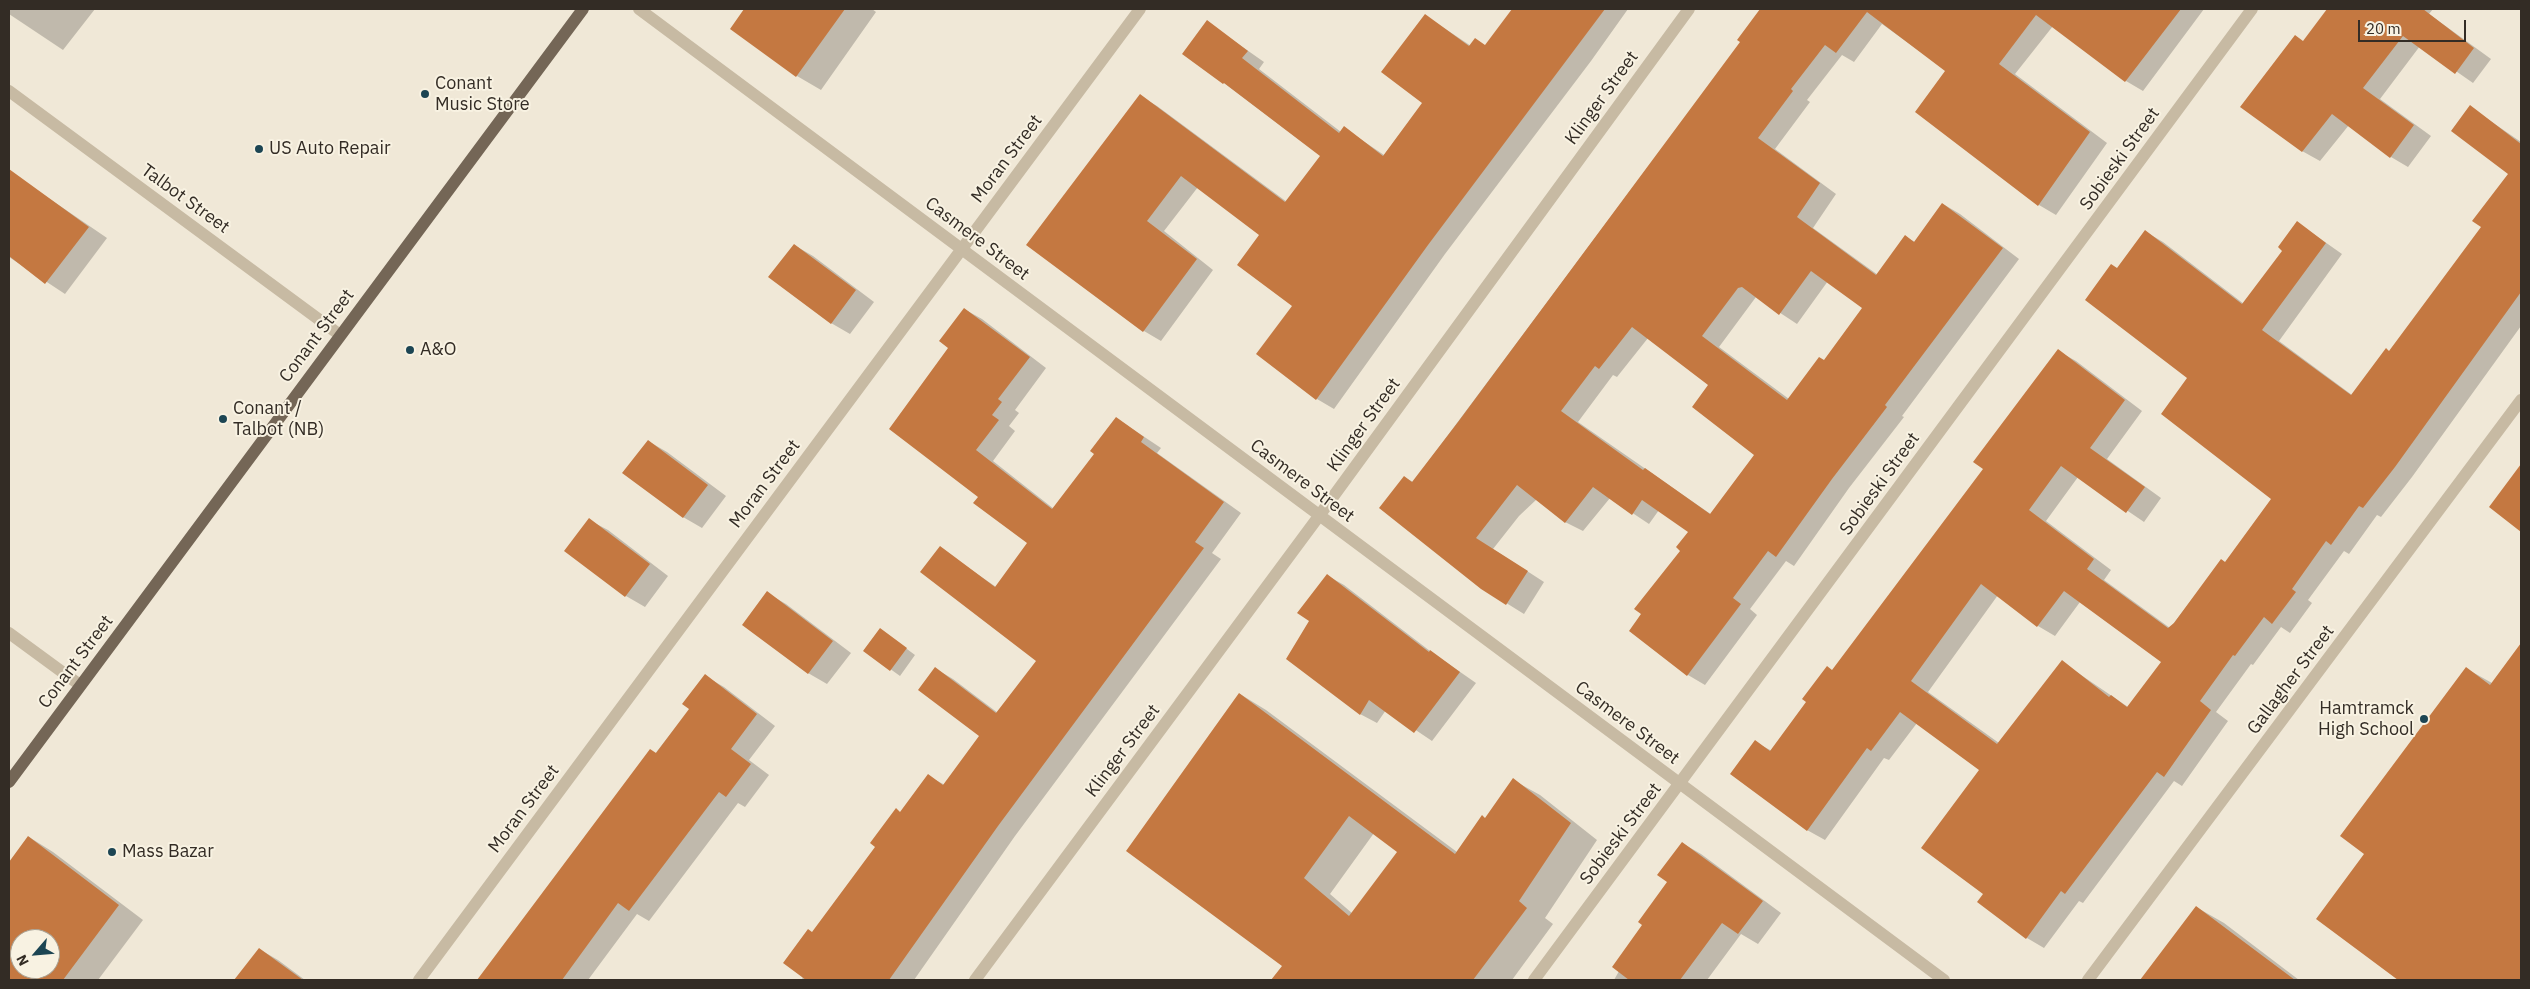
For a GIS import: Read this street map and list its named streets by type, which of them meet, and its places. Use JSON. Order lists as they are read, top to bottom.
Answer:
{
  "streets": {
    "main road": ["Conant Street"],
    "street": [
      "Klinger Street",
      "Moran Street",
      "Sobieski Street",
      "Talbot Street",
      "Casmere Street",
      "Gallagher Street"
    ]
  },
  "crossings": [
    ["Klinger Street", "Casmere Street"],
    ["Moran Street", "Casmere Street"],
    ["Sobieski Street", "Casmere Street"],
    ["Talbot Street", "Conant Street"]
  ],
  "places": [
    "Conant Music Store",
    "US Auto Repair",
    "A&O",
    "Conant / Talbot (NB)",
    "Hamtramck High School",
    "Mass Bazar"
  ],
  "scale_bar": "20 m",
  "north": "bottom left"
}
